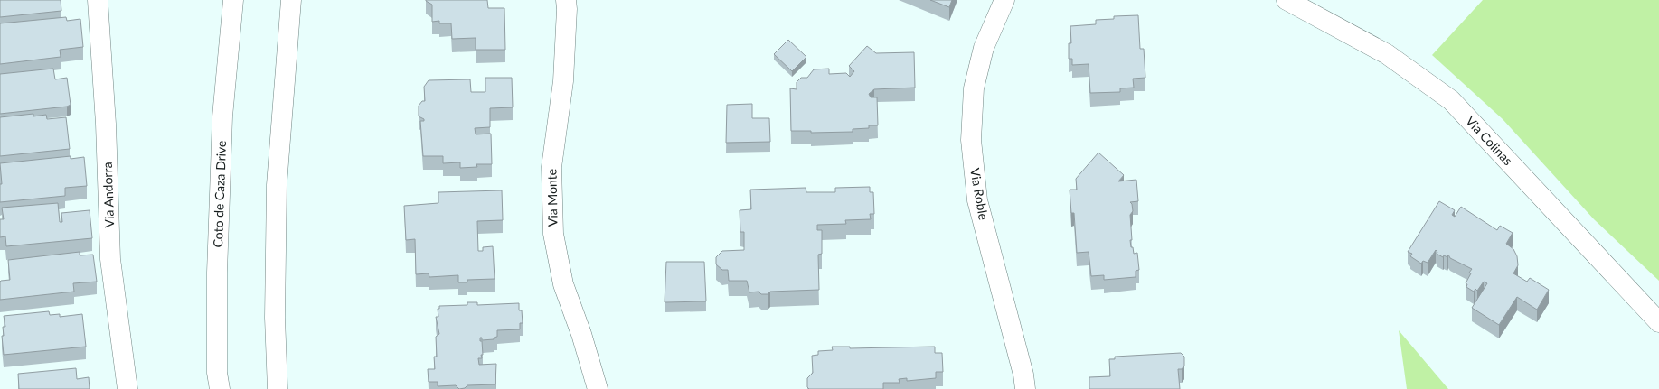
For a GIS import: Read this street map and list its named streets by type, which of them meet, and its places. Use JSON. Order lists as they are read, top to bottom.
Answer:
{
  "streets": {
    "street": [
      "Via Colinas",
      "Coto de Caza Drive",
      "Via Roble",
      "Via Andorra",
      "Via Monte"
    ]
  }
}
